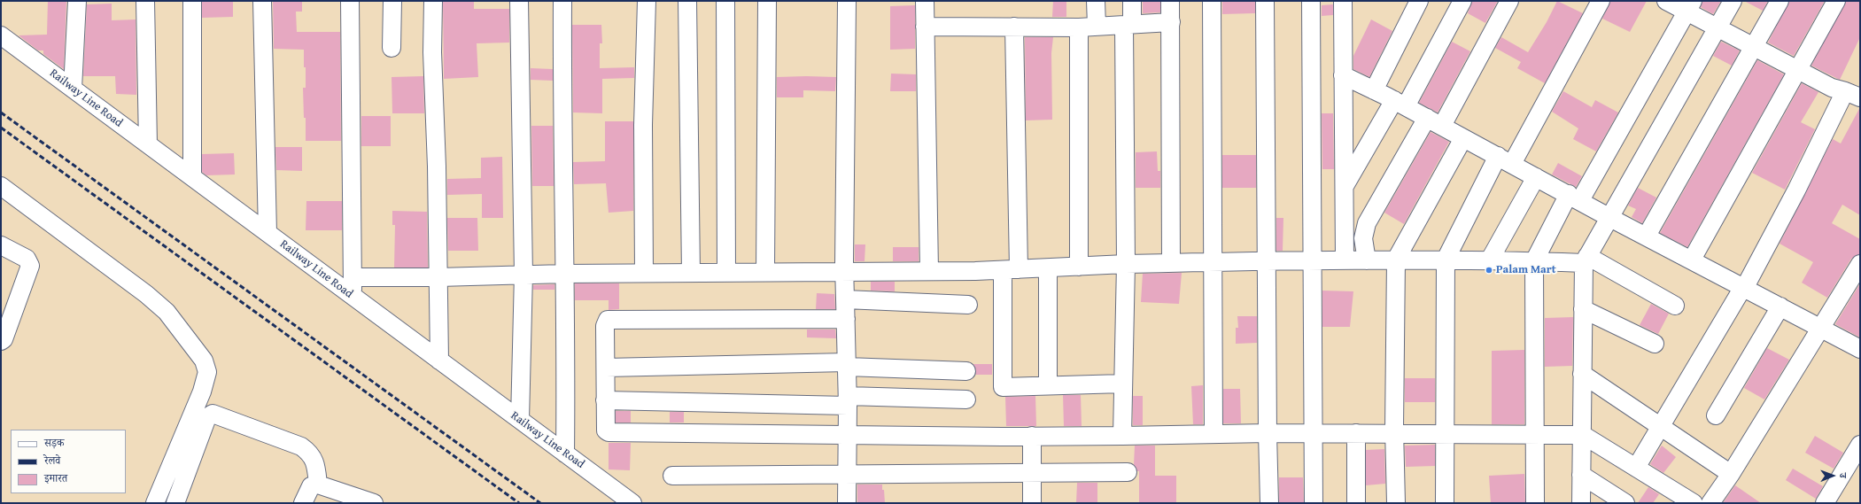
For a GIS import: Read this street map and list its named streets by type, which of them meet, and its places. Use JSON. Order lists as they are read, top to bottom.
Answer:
{
  "streets": {
    "street": ["Railway Line Road"]
  },
  "places": ["Palam Mart"],
  "legend": ["सड़क", "रेलवे", "इमारत"],
  "north": "right"
}
